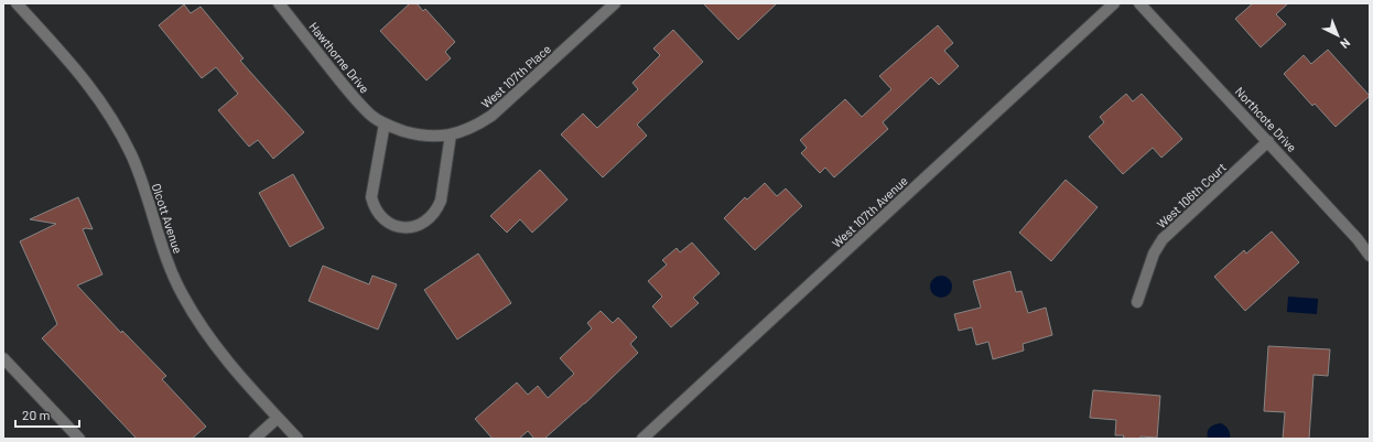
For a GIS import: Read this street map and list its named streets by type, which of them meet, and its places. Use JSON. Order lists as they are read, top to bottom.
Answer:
{
  "streets": {
    "street": [
      "Hawthorne Drive",
      "West 107th Place",
      "Northcote Drive",
      "West 106th Court",
      "West 107th Avenue",
      "Olcott Avenue"
    ]
  },
  "crossings": [
    ["Hawthorne Drive", "West 107th Place"],
    ["Northcote Drive", "West 106th Court"]
  ],
  "scale_bar": "20 m",
  "north": "bottom right"
}
